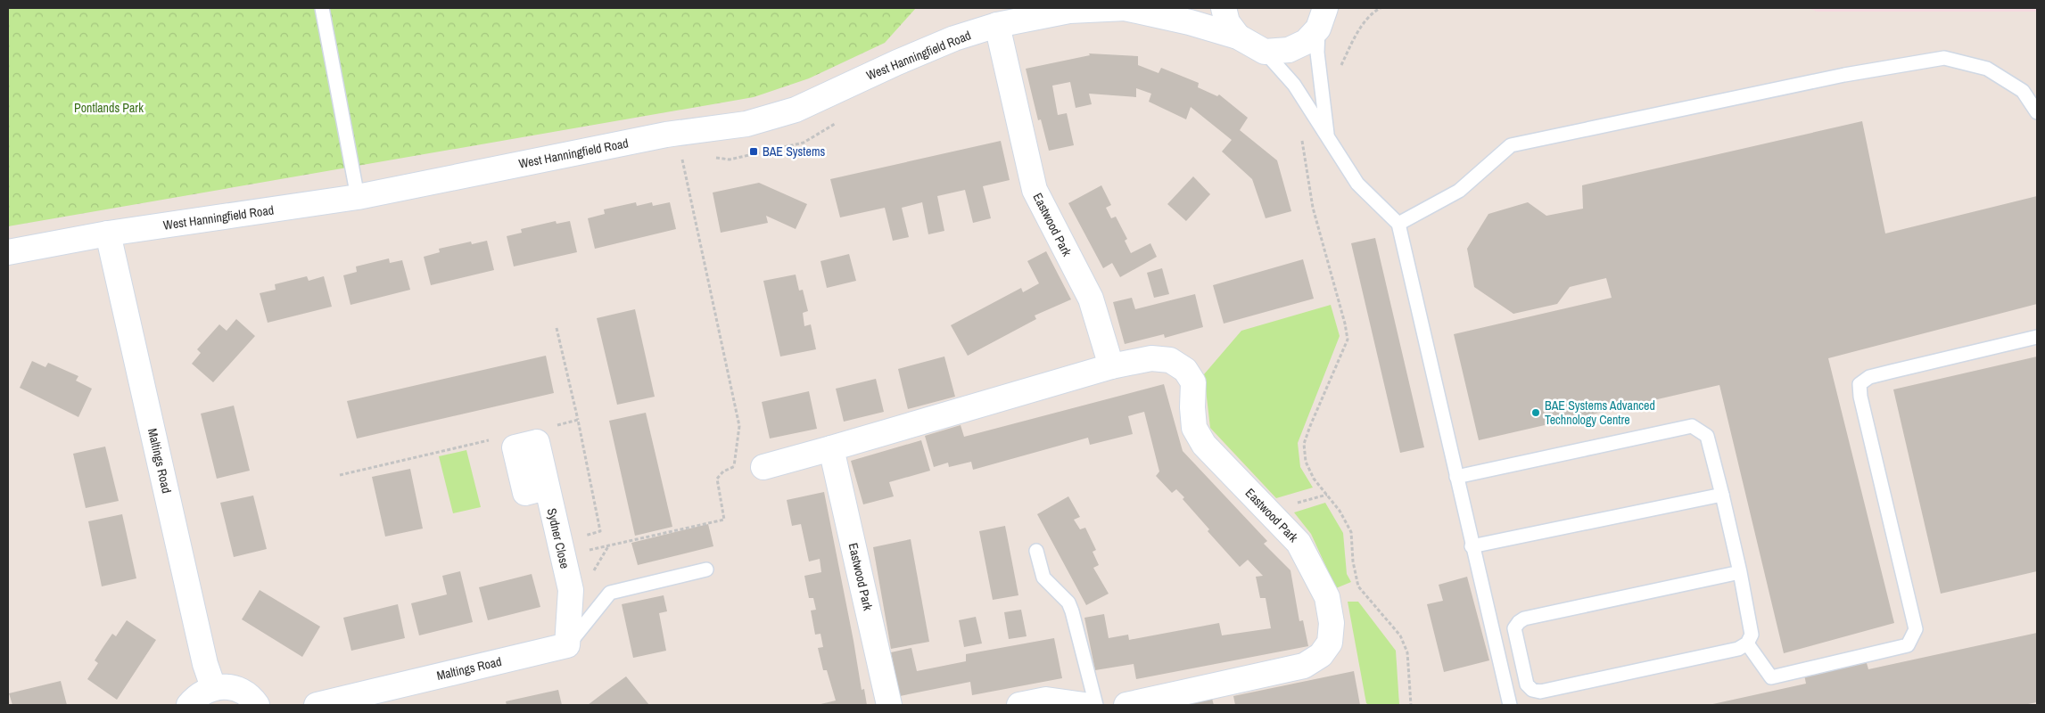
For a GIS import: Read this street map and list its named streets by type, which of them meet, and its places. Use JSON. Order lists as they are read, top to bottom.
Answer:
{
  "streets": {
    "street": [
      "West Hanningfield Road",
      "Eastwood Park",
      "Maltings Road",
      "Sydner Close"
    ]
  },
  "crossings": [
    ["West Hanningfield Road", "Eastwood Park"],
    ["West Hanningfield Road", "Maltings Road"],
    ["Maltings Road", "Sydner Close"]
  ],
  "parks": ["Pontlands Park"],
  "places": {
    "transit": ["BAE Systems"],
    "other": ["BAE Systems Advanced Technology Centre"]
  }
}
